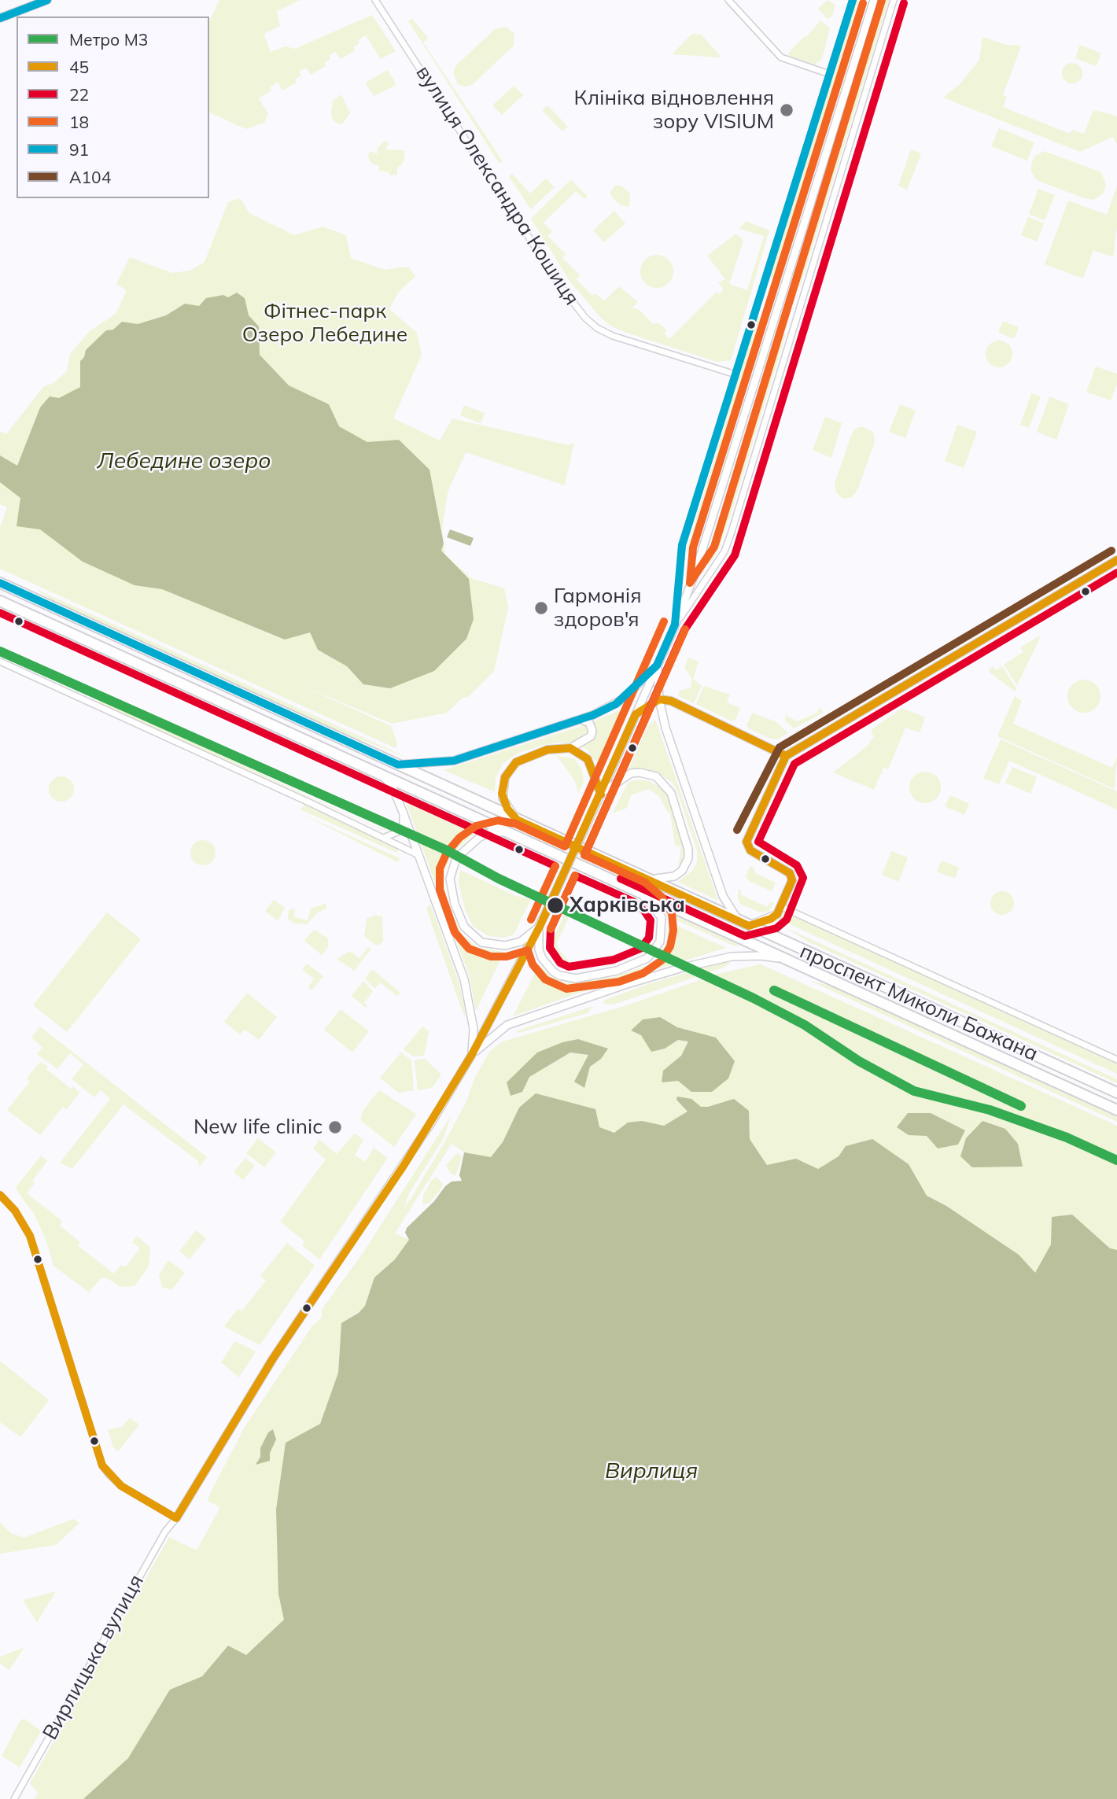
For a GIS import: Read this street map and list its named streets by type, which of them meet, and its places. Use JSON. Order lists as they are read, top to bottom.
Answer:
{
  "streets": {
    "highway": ["проспект Миколи Бажана"],
    "street": ["вулиця Олександра Кошиця", "Вирлицька вулиця"]
  },
  "water": ["Лебедине озеро", "Вирлиця"],
  "parks": ["Фітнес-парк Озеро Лебедине"],
  "places": [
    "Клініка відновлення зору VISIUM",
    "Гармонія здоров'я",
    "Харківська",
    "New life clinic"
  ],
  "lines": [
    "transit line 18",
    "transit line 91",
    "transit line 22",
    "transit line А104",
    "transit line 45",
    "metro line M3"
  ],
  "legend": [
    "Метро M3",
    "45",
    "22",
    "18",
    "91",
    "А104"
  ]
}
